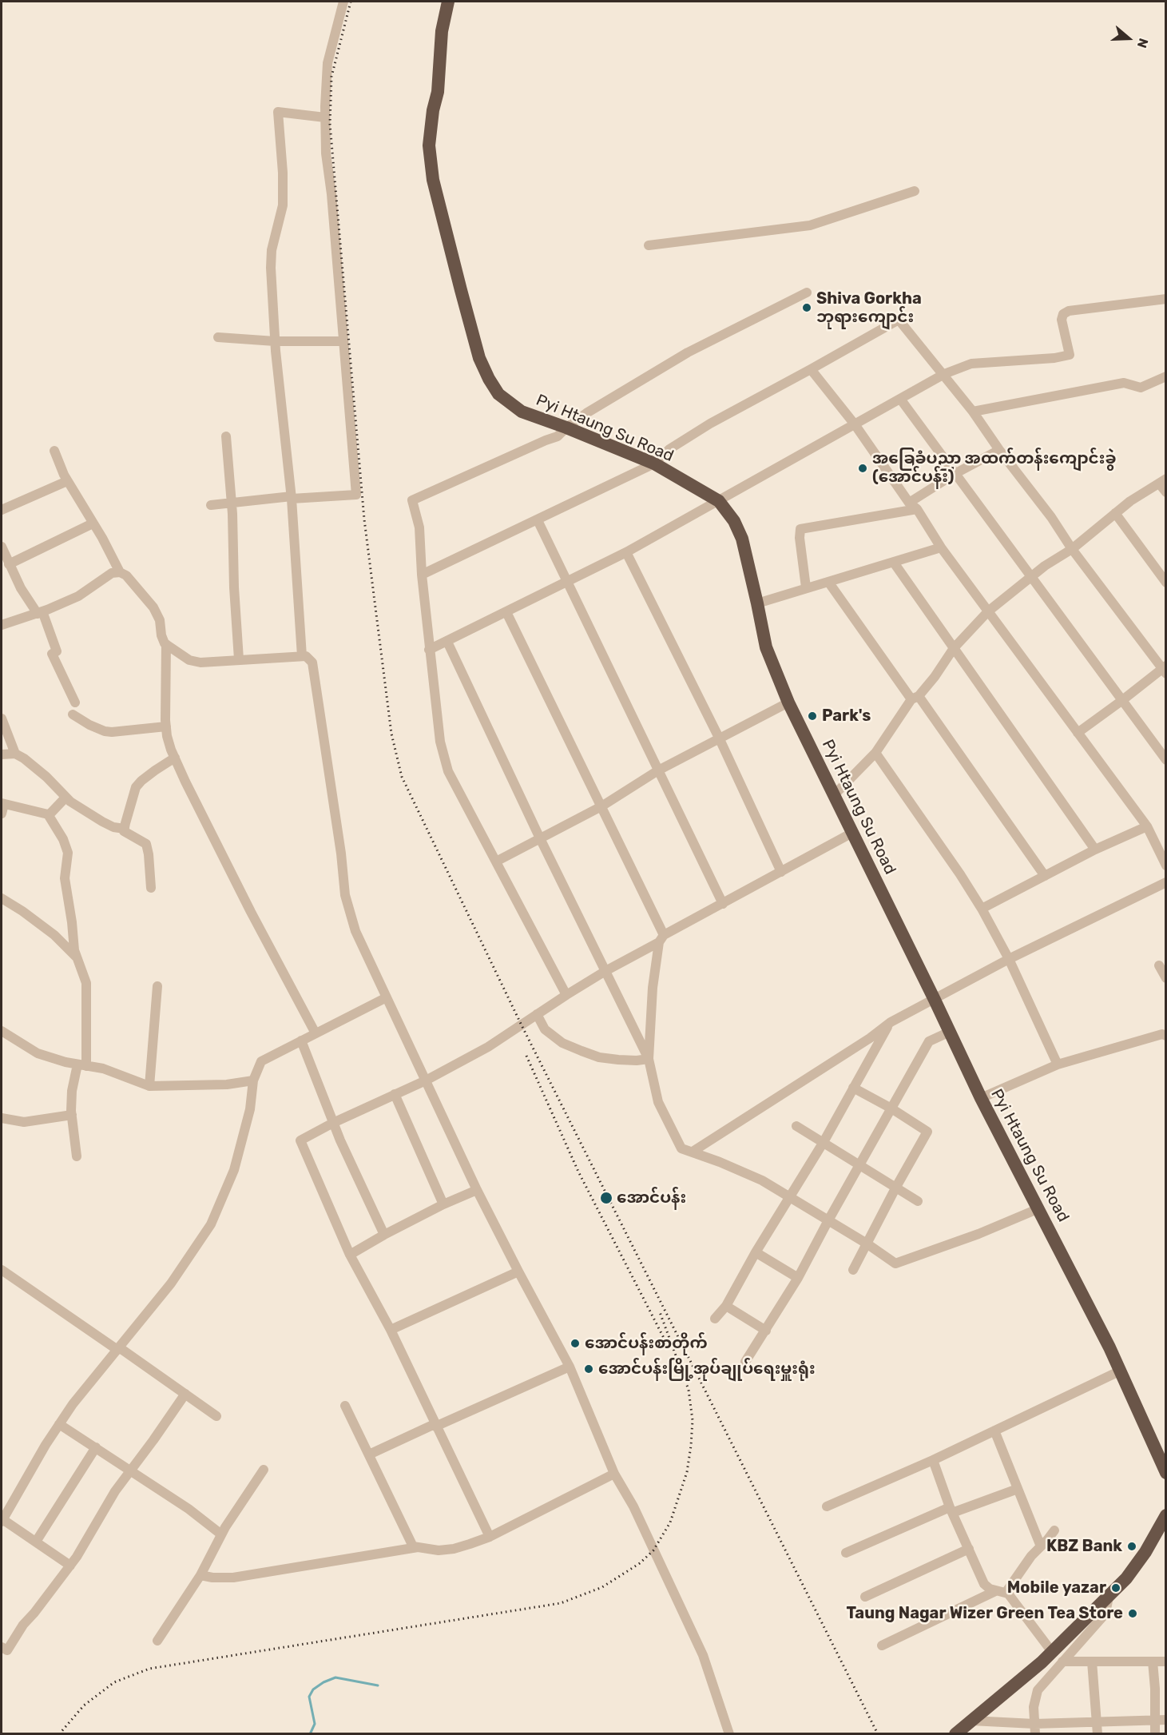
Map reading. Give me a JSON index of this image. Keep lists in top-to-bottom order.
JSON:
{
  "streets": {
    "highway": ["Pyi Htaung Su Road"]
  },
  "places": [
    "Shiva Gorkha ဘုရားကျောင်း",
    "အခြေခံပညာ အထက်တန်းကျောင်းခွဲ (အောင်ပန်း)",
    "Park's",
    "အောင်ပန်း",
    "အောင်ပန်းစာတိုက်",
    "အောင်ပန်းမြို့အုပ်ချုပ်ရေးမှူးရုံး",
    "KBZ Bank",
    "Mobile yazar",
    "Taung Nagar Wizer Green Tea Store"
  ],
  "north": "right"
}
